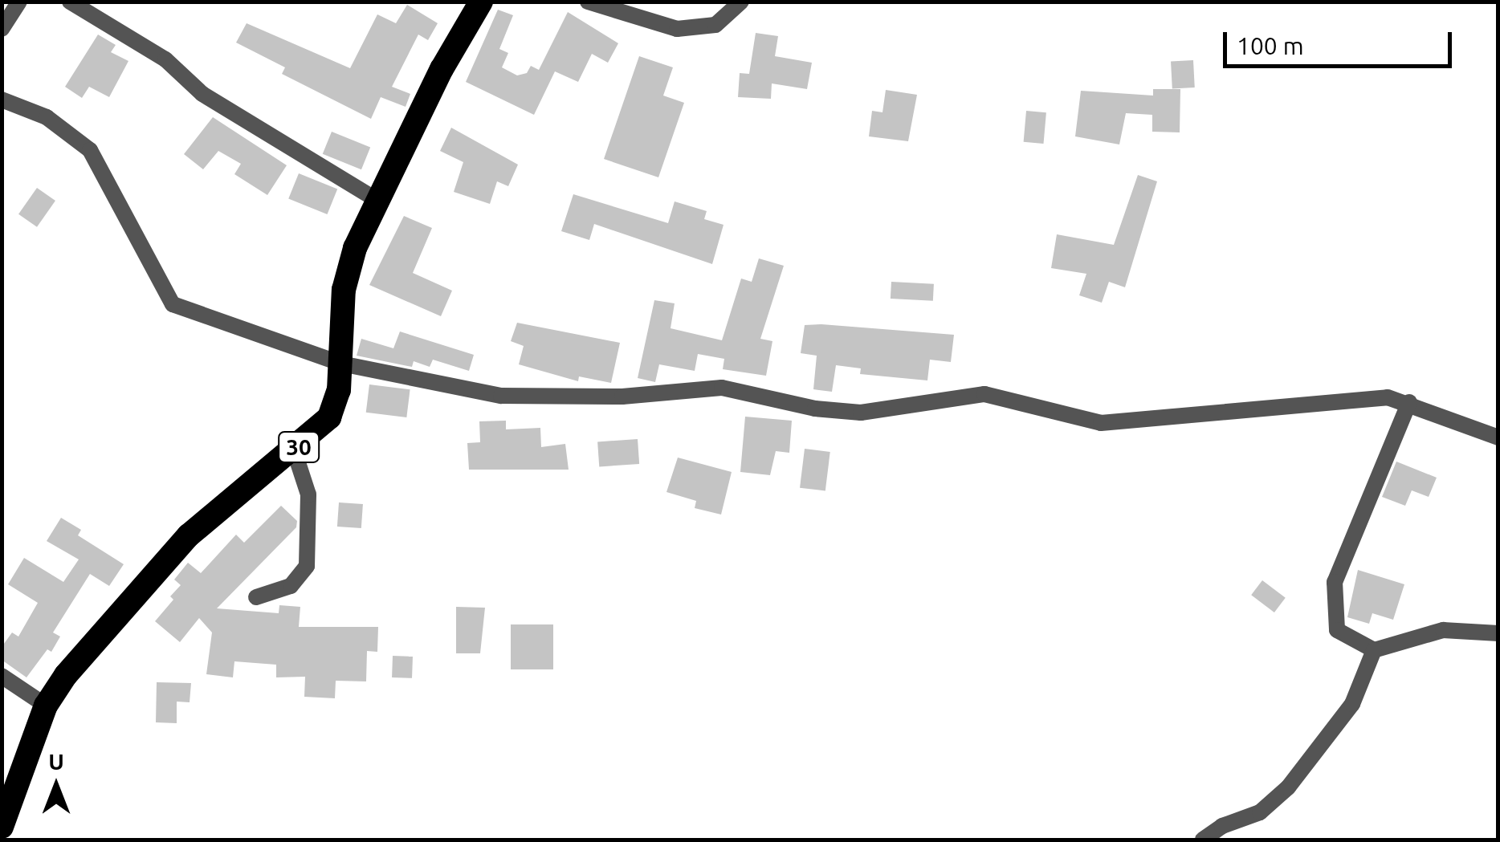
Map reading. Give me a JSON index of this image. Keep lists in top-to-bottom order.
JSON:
{
  "streets": {
    "highway": ["30"]
  },
  "scale_bar": "100 m",
  "north": "top"
}
